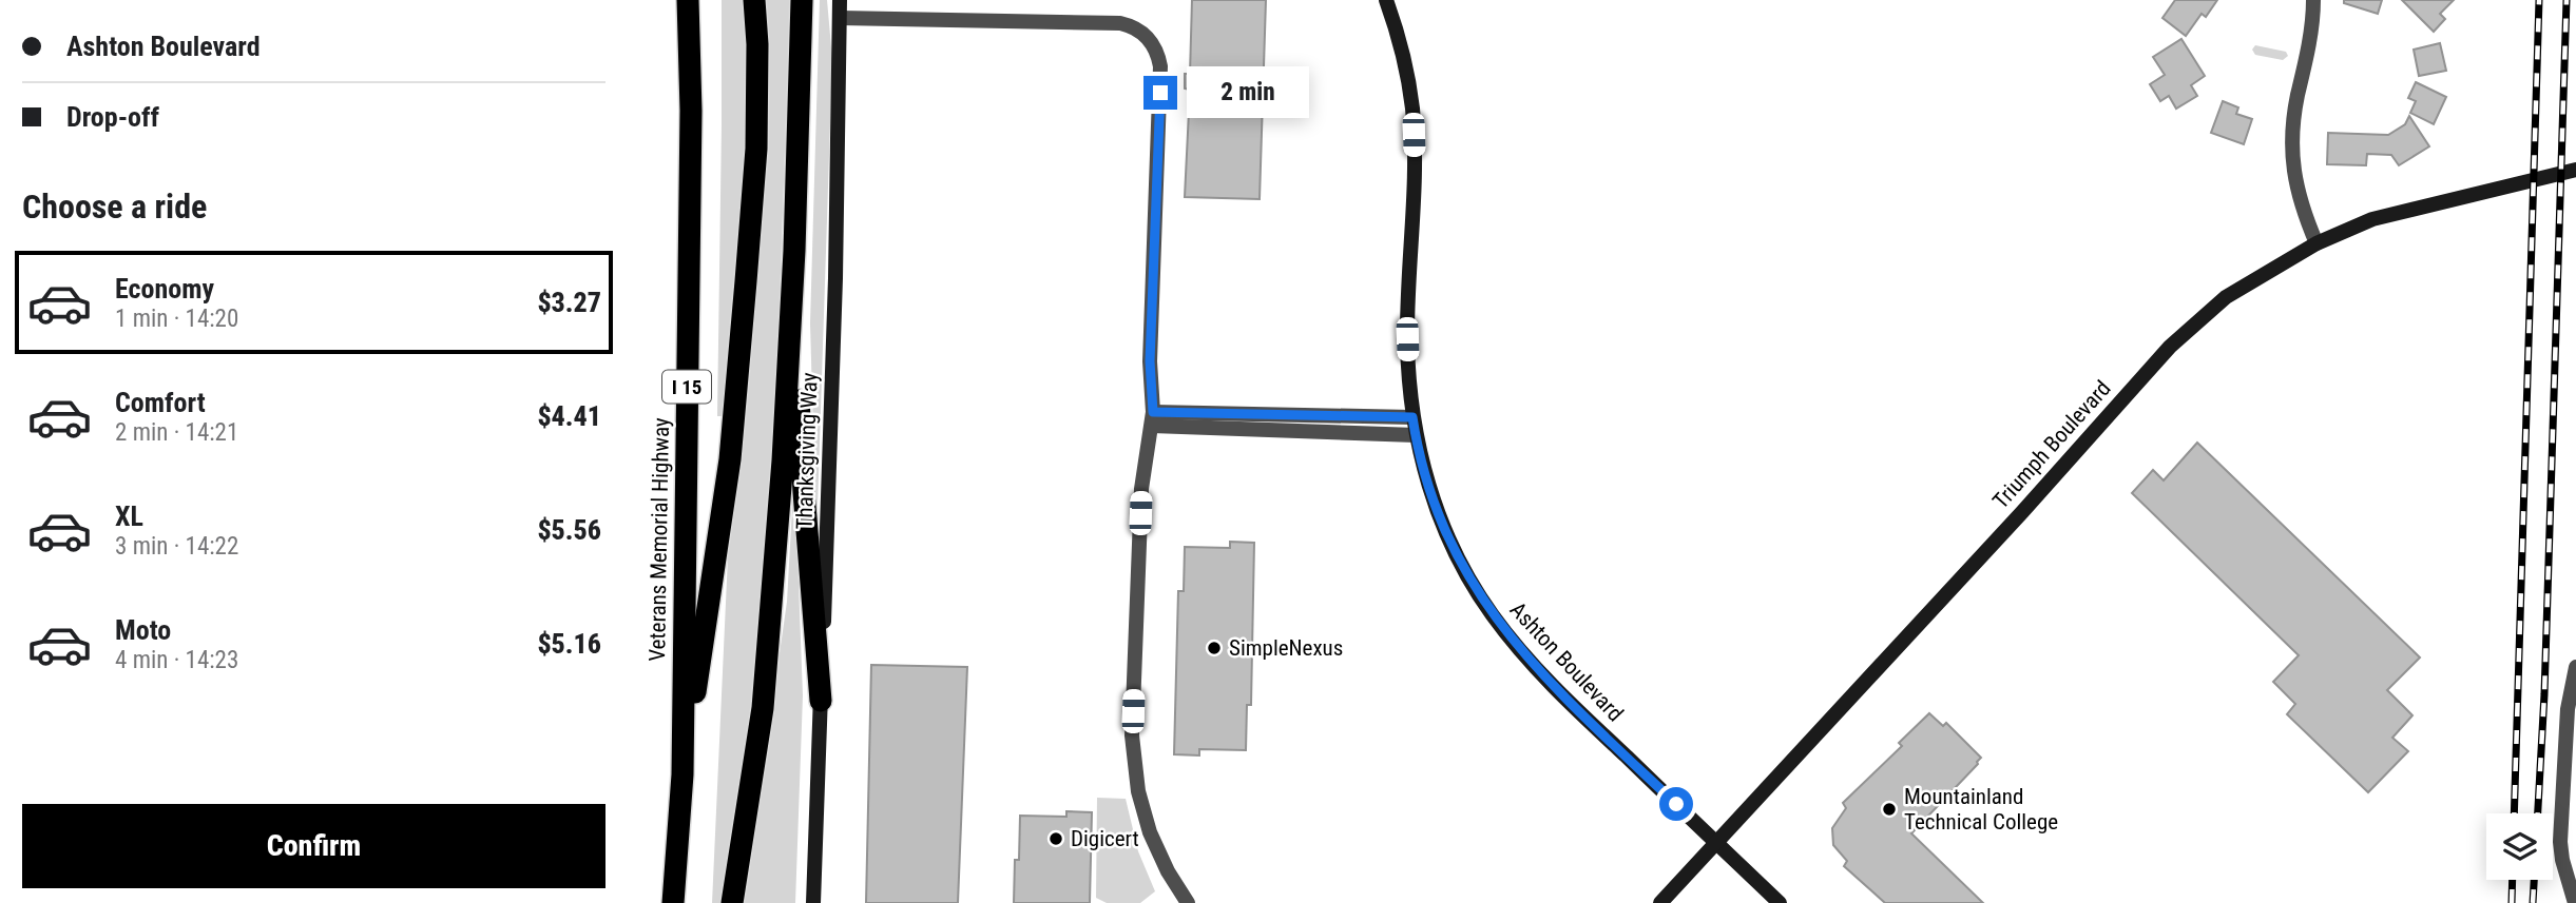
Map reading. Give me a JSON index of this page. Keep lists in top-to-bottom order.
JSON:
{
  "streets": {
    "highway": ["I 15", "Veterans Memorial Highway"],
    "main road": ["Triumph Boulevard", "Thanksgiving Way", "Ashton Boulevard"]
  },
  "crossings": [
    ["Triumph Boulevard", "Ashton Boulevard"]
  ],
  "places": ["SimpleNexus", "Mountainland Technical College", "Digicert"],
  "page": {
    "banner": ["Ashton Boulevard", "Drop-off"],
    "bubble": "2 min",
    "heading": "Choose a ride",
    "list": [
      {
        "name": "Economy",
        "note": "1 min · 14:20",
        "value": "$3.27"
      },
      {
        "name": "Comfort",
        "note": "2 min · 14:21",
        "value": "$4.41"
      },
      {
        "name": "XL",
        "note": "3 min · 14:22",
        "value": "$5.56"
      },
      {
        "name": "Moto",
        "note": "4 min · 14:23",
        "value": "$5.16"
      }
    ],
    "buttons": "Confirm"
  }
}
